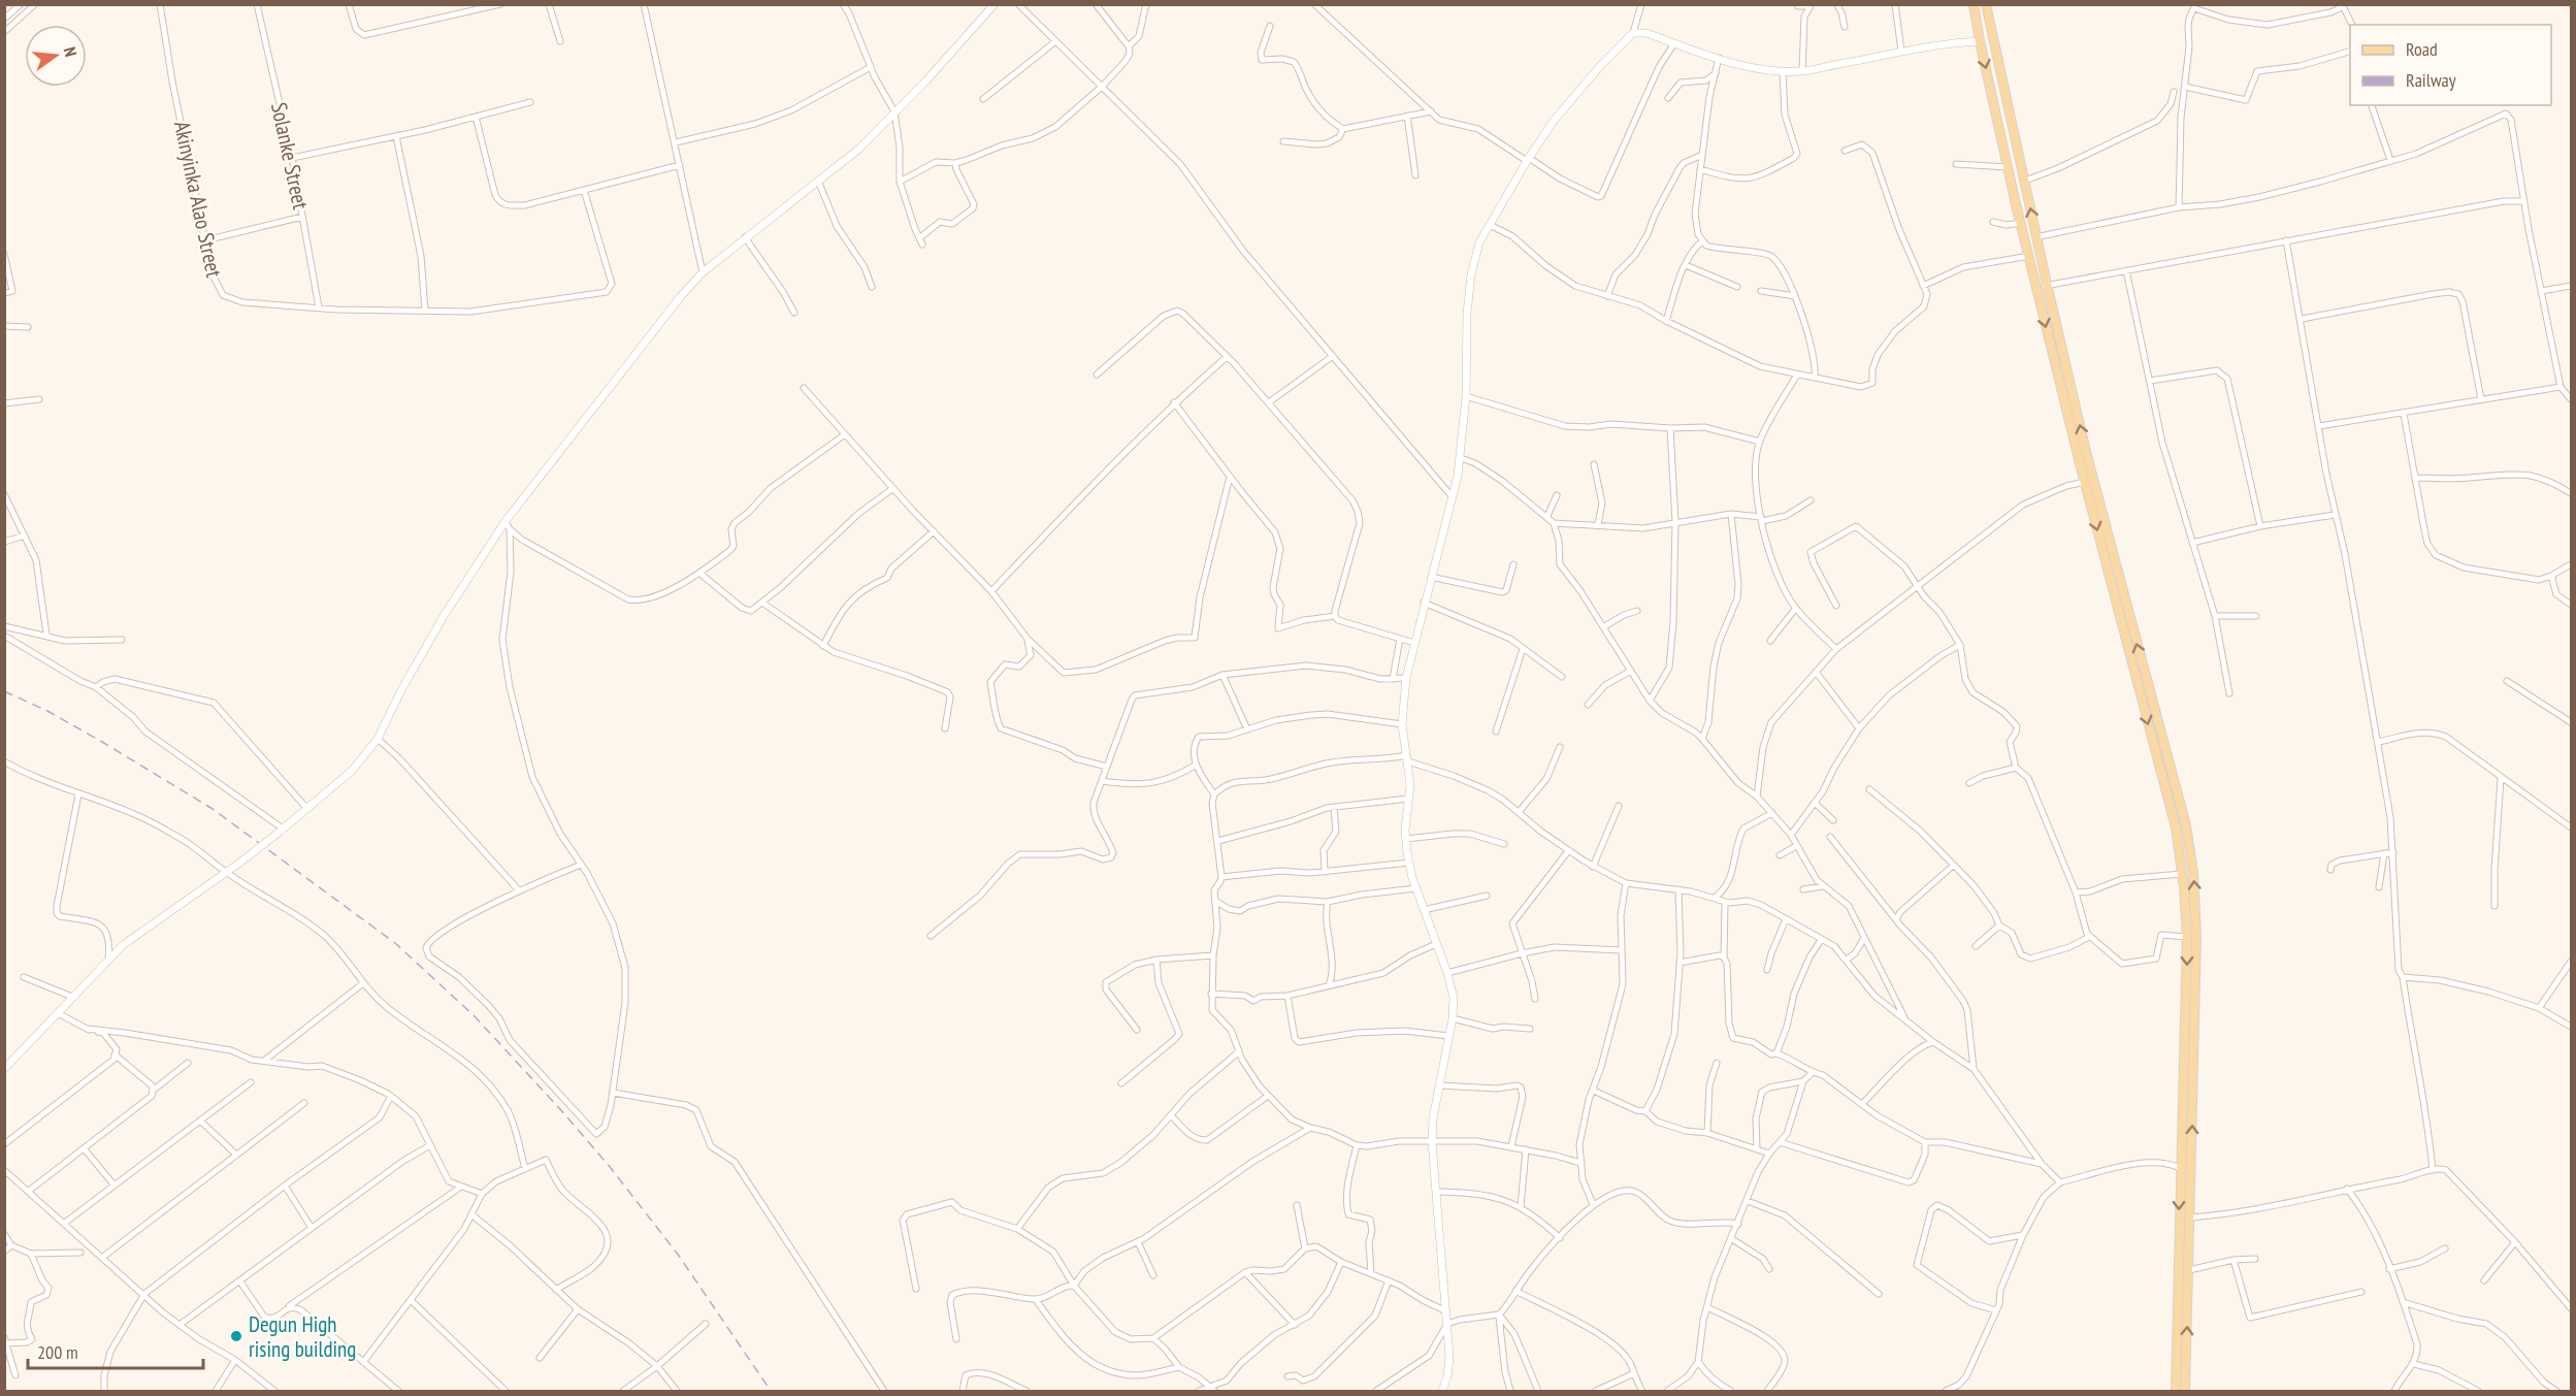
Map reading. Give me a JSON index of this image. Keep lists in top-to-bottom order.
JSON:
{
  "streets": {
    "street": ["Solanke Street", "Akinyinka Alao Street"]
  },
  "crossings": [
    ["Solanke Street", "Akinyinka Alao Street"]
  ],
  "places": ["Degun High rising building"],
  "legend": ["Road", "Railway"],
  "scale_bar": "200 m",
  "north": "right"
}
